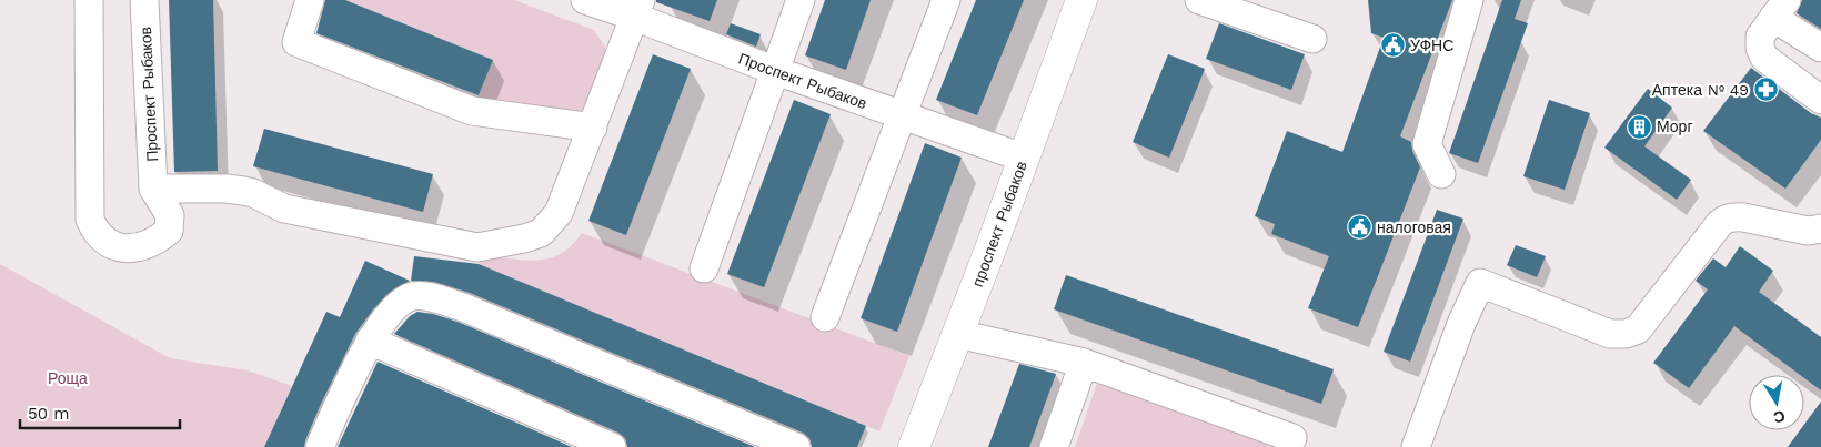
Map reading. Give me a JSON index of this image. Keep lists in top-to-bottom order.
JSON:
{
  "streets": {
    "main road": ["проспект Рыбаков"],
    "street": ["Проспект Рыбаков"]
  },
  "crossings": [
    ["Проспект Рыбаков", "проспект Рыбаков"]
  ],
  "parks": ["Роща"],
  "places": {
    "public building": ["УФНС", "налоговая"],
    "pharmacy": ["Аптека № 49"],
    "building": ["Морг"]
  },
  "scale_bar": "50 m",
  "north": "bottom"
}
